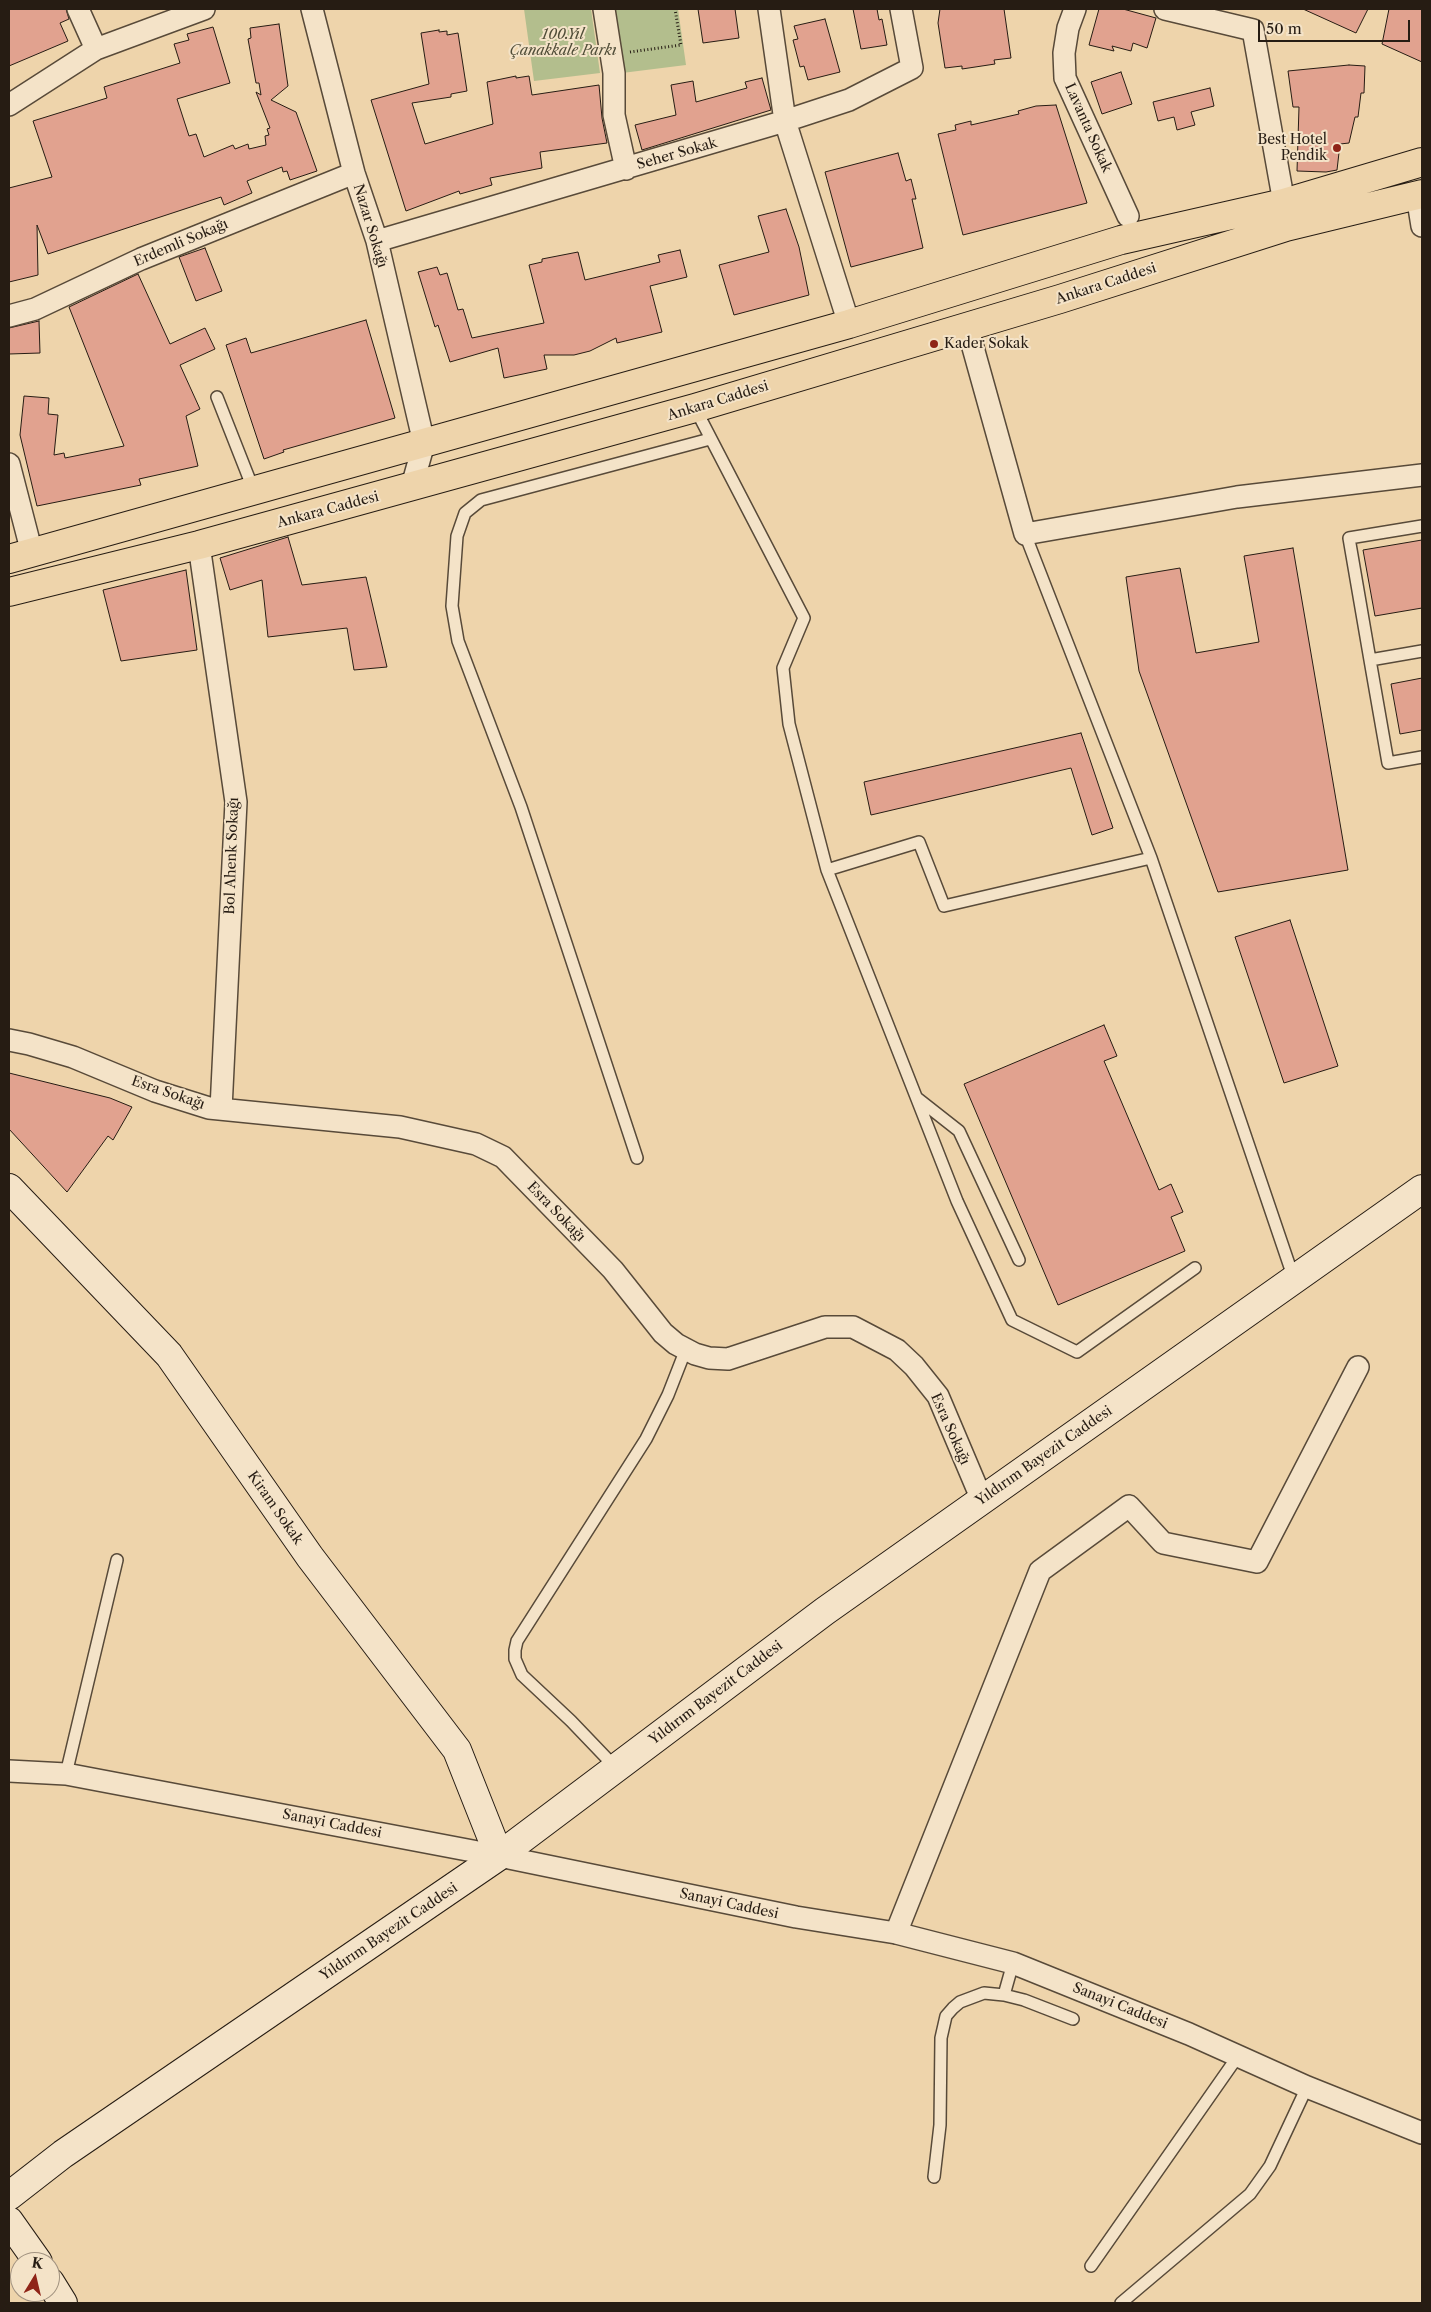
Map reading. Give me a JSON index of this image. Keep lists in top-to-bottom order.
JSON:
{
  "streets": {
    "main road": ["Ankara Caddesi"],
    "street": [
      "Lavanta Sokak",
      "Seher Sokak",
      "Nazar Sokağı",
      "Erdemli Sokağı",
      "Bol Ahenk Sokağı",
      "Esra Sokağı",
      "Yıldırım Bayezit Caddesi",
      "Kiram Sokak",
      "Sanayi Caddesi"
    ]
  },
  "crossings": [
    ["Seher Sokak", "Nazar Sokağı"],
    ["Nazar Sokağı", "Erdemli Sokağı"],
    ["Ankara Caddesi", "Bol Ahenk Sokağı"],
    ["Bol Ahenk Sokağı", "Esra Sokağı"],
    ["Esra Sokağı", "Yıldırım Bayezit Caddesi"],
    ["Yıldırım Bayezit Caddesi", "Kiram Sokak"],
    ["Yıldırım Bayezit Caddesi", "Sanayi Caddesi"],
    ["Kiram Sokak", "Sanayi Caddesi"]
  ],
  "parks": ["100.Yıl Çanakkale Parkı"],
  "places": ["Best Hotel Pendik", "Kader Sokak"],
  "scale_bar": "50 m",
  "north": "top"
}
